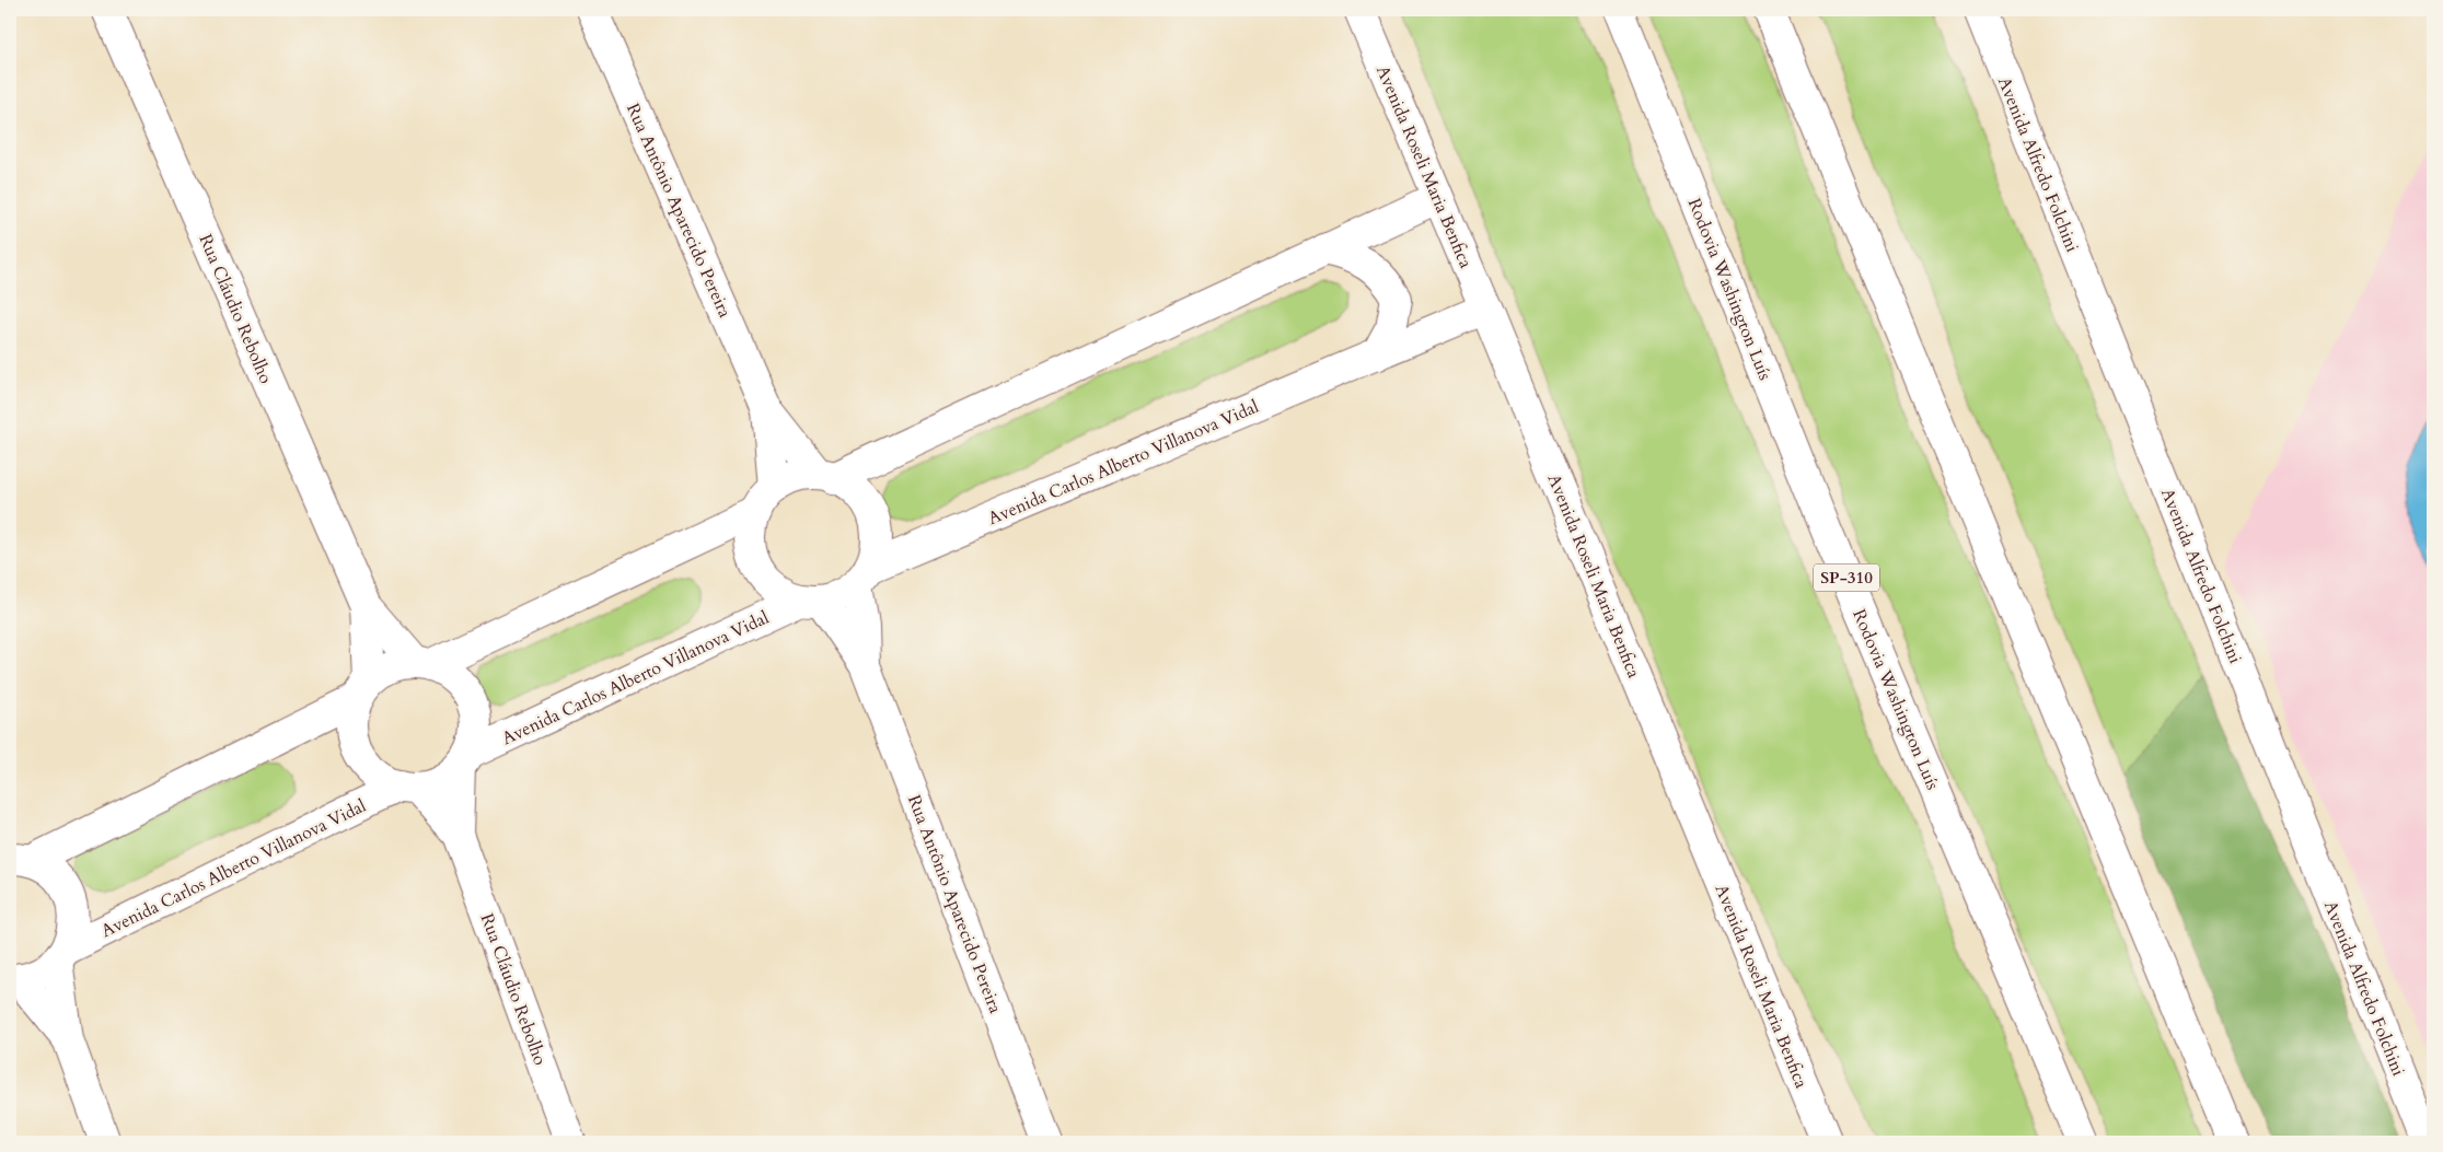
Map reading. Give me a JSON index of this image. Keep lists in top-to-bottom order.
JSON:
{
  "streets": {
    "main road": [
      "Avenida Alfredo Folchini",
      "Avenida Roseli Maria Benfica",
      "Rua Antônio Aparecido Pereira",
      "Rodovia Washington Luís",
      "Rua Cláudio Rebolho",
      "Avenida Carlos Alberto Villanova Vidal",
      "SP-310"
    ]
  },
  "crossings": [
    ["Avenida Roseli Maria Benfica", "Avenida Carlos Alberto Villanova Vidal"],
    ["Rua Antônio Aparecido Pereira", "Avenida Carlos Alberto Villanova Vidal"],
    ["Rua Cláudio Rebolho", "Avenida Carlos Alberto Villanova Vidal"]
  ]
}
